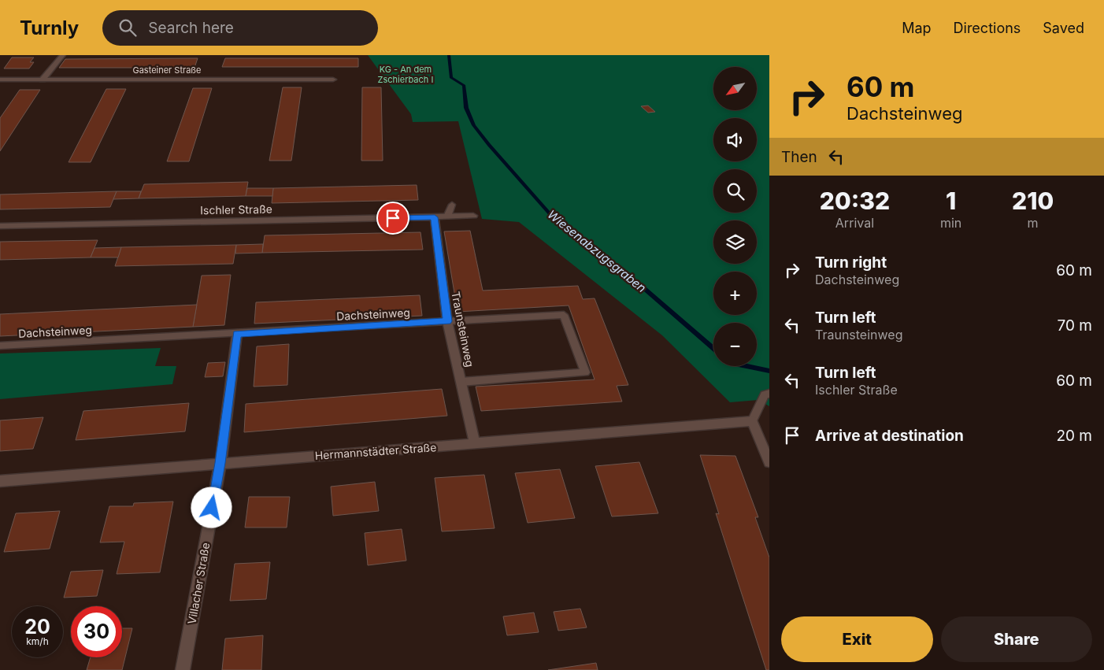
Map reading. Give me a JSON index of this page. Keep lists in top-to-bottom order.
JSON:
{
  "streets": {
    "street": [
      "Gasteiner Straße",
      "Ischler Straße",
      "Traunsteinweg",
      "Hermannstädter Straße",
      "Villacher Straße"
    ],
    "lane": ["Dachsteinweg"]
  },
  "crossings": [
    ["Ischler Straße", "Traunsteinweg"],
    ["Dachsteinweg", "Traunsteinweg"],
    ["Dachsteinweg", "Villacher Straße"],
    ["Traunsteinweg", "Hermannstädter Straße"],
    ["Hermannstädter Straße", "Villacher Straße"]
  ],
  "water": ["Wiesenabzugsgraben"],
  "parks": ["KG - An dem Zschierbach I"],
  "north": "bottom left",
  "page": {
    "header": "Turnly",
    "search": "Search here",
    "nav": ["Map", "Directions", "Saved"],
    "turn": ["60 m", "Dachsteinweg"],
    "map_buttons": ["+", "−"],
    "then": "Then",
    "eta": [
      "20:32",
      "Arrival",
      "1",
      "min",
      "210",
      "m"
    ],
    "list": [
      {
        "name": "Turn right",
        "note": "Dachsteinweg",
        "value": "60 m"
      },
      {
        "name": "Turn left",
        "note": "Traunsteinweg",
        "value": "70 m"
      },
      {
        "name": "Turn left",
        "note": "Ischler Straße",
        "value": "60 m"
      },
      {
        "name": "Arrive at destination",
        "value": "20 m"
      }
    ],
    "speed": "20 km/h",
    "limit": "30",
    "buttons": ["Exit", "Share"]
  }
}
